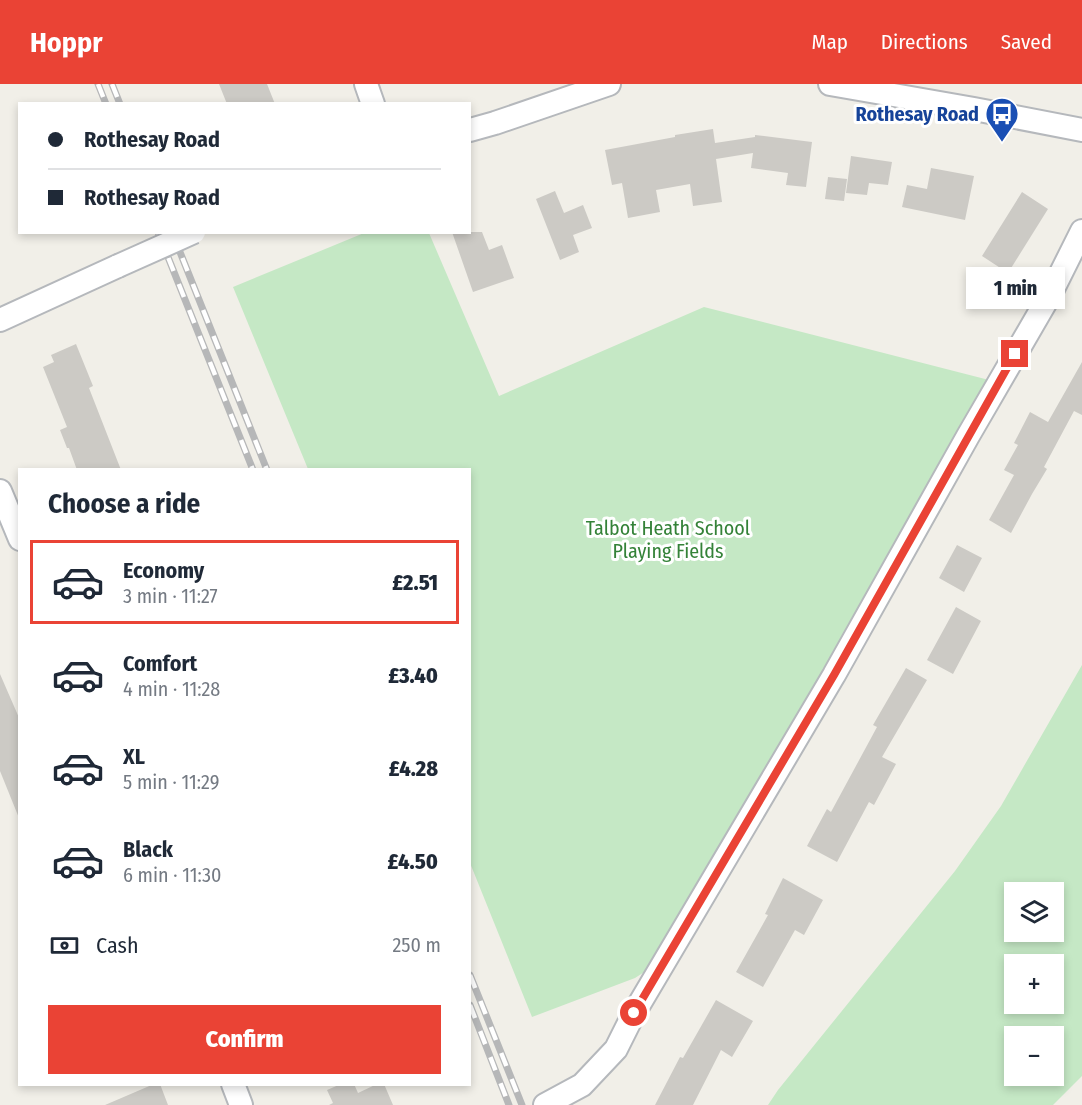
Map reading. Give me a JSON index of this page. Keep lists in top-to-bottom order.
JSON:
{
  "parks": ["Talbot Heath School Playing Fields"],
  "places": {
    "bus stop": ["Rothesay Road"]
  },
  "page": {
    "header": "Hoppr",
    "nav": ["Map", "Directions", "Saved"],
    "banner": ["Rothesay Road", "Rothesay Road"],
    "bubble": "1 min",
    "heading": "Choose a ride",
    "list": [
      {
        "name": "Economy",
        "note": "3 min · 11:27",
        "value": "£2.51"
      },
      {
        "name": "Comfort",
        "note": "4 min · 11:28",
        "value": "£3.40"
      },
      {
        "name": "XL",
        "note": "5 min · 11:29",
        "value": "£4.28"
      },
      {
        "name": "Black",
        "note": "6 min · 11:30",
        "value": "£4.50"
      }
    ],
    "map_buttons": ["+", "−"],
    "pay": ["Cash", "250 m"],
    "buttons": "Confirm"
  }
}
